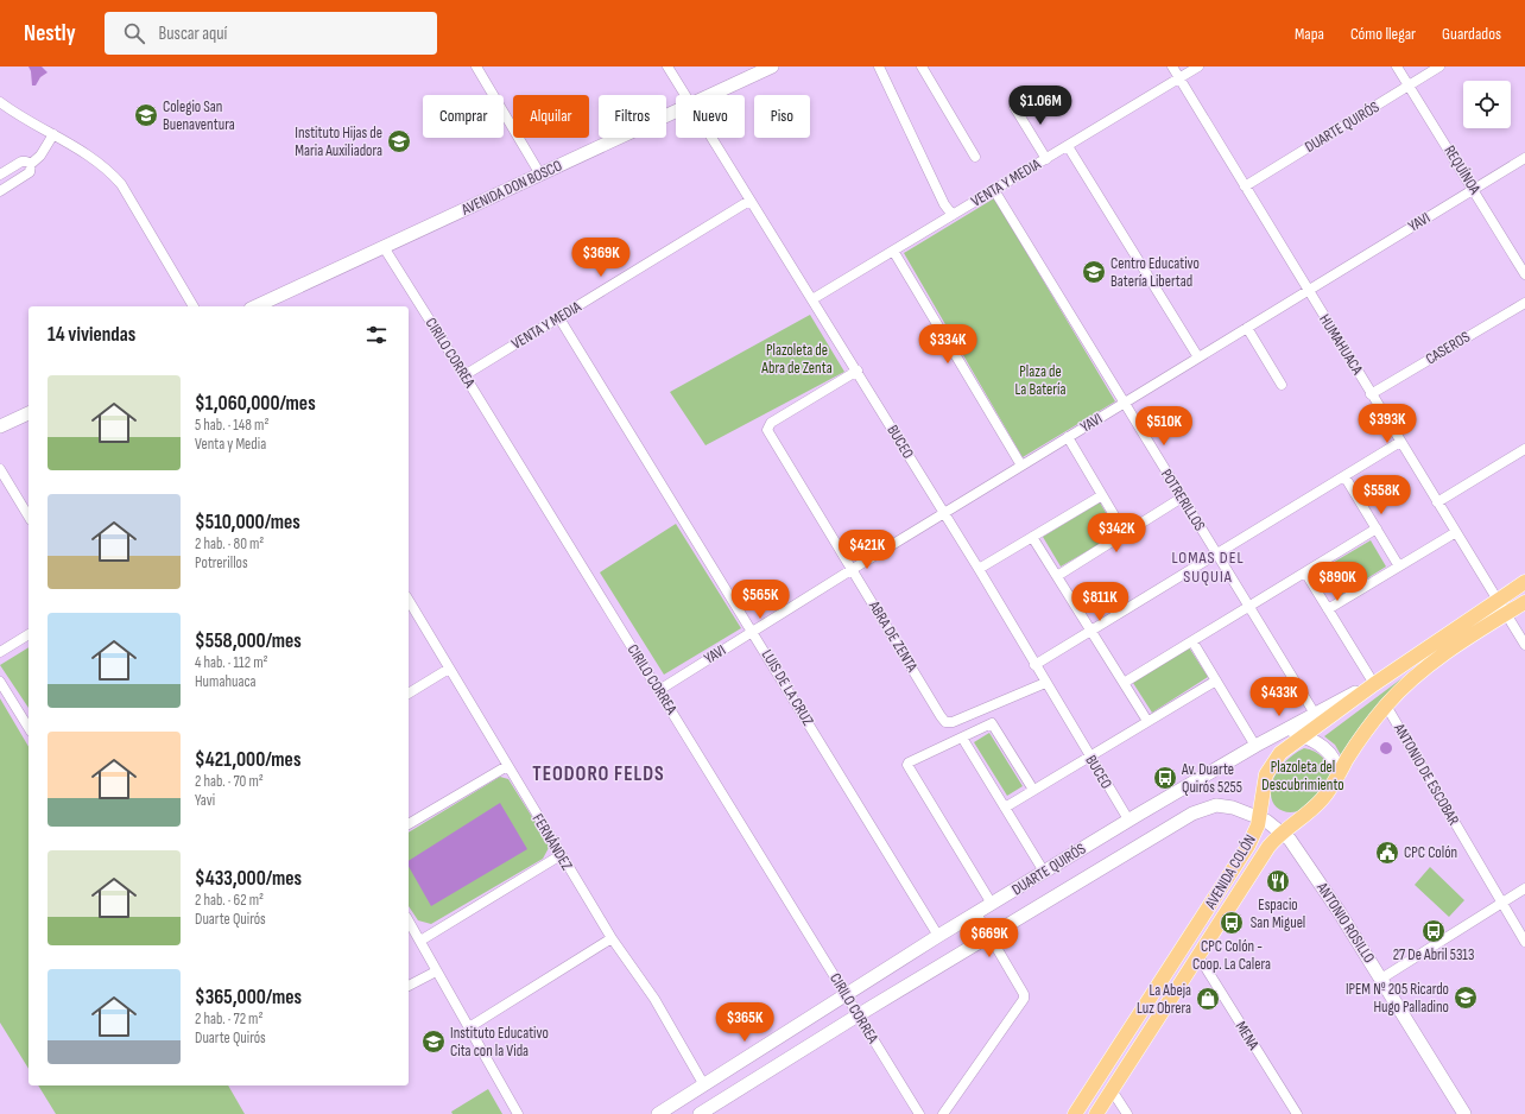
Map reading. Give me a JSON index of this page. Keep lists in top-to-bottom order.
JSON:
{
  "streets": {
    "main road": [
      "DUARTE QUIRÓS",
      "AVENIDA DON BOSCO",
      "AVENIDA COLÓN",
      "ANTONIO ROSILLO"
    ],
    "street": [
      "REQUÍNOA",
      "VENTA Y MEDIA",
      "YAVI",
      "HUMAHUACA",
      "CASEROS",
      "CIRILO CORREA",
      "BUCEO",
      "POTRERILLOS",
      "ABRA DE ZENTA",
      "LUIS DE LA CRUZ",
      "ANTONIO DE ESCOBAR",
      "FERNÁNDEZ",
      "MENA"
    ]
  },
  "crossings": [
    ["DUARTE QUIRÓS", "REQUÍNOA"],
    ["DUARTE QUIRÓS", "HUMAHUACA"],
    ["DUARTE QUIRÓS", "CIRILO CORREA"],
    ["DUARTE QUIRÓS", "BUCEO"],
    ["DUARTE QUIRÓS", "POTRERILLOS"],
    ["DUARTE QUIRÓS", "LUIS DE LA CRUZ"],
    ["DUARTE QUIRÓS", "FERNÁNDEZ"],
    ["DUARTE QUIRÓS", "AVENIDA COLÓN"],
    ["DUARTE QUIRÓS", "ANTONIO ROSILLO"],
    ["REQUÍNOA", "YAVI"],
    ["VENTA Y MEDIA", "HUMAHUACA"],
    ["VENTA Y MEDIA", "CIRILO CORREA"],
    ["VENTA Y MEDIA", "BUCEO"],
    ["VENTA Y MEDIA", "POTRERILLOS"],
    ["VENTA Y MEDIA", "LUIS DE LA CRUZ"],
    ["AVENIDA DON BOSCO", "CIRILO CORREA"],
    ["YAVI", "HUMAHUACA"],
    ["YAVI", "CIRILO CORREA"],
    ["YAVI", "BUCEO"],
    ["YAVI", "POTRERILLOS"],
    ["YAVI", "ABRA DE ZENTA"],
    ["YAVI", "LUIS DE LA CRUZ"],
    ["HUMAHUACA", "CASEROS"],
    ["HUMAHUACA", "AVENIDA COLÓN"],
    ["BUCEO", "ABRA DE ZENTA"],
    ["ANTONIO DE ESCOBAR", "AVENIDA COLÓN"],
    ["AVENIDA COLÓN", "ANTONIO ROSILLO"],
    ["AVENIDA COLÓN", "MENA"]
  ],
  "districts": ["LOMAS DEL SUQUIA", "TEODORO FELDS"],
  "parks": ["Plazoleta de Abra de Zenta", "Plaza de La Batería", "Plazoleta del Descubrimiento"],
  "places": {
    "school or university": [
      "Colegio San Buenaventura",
      "Instituto Hijas de Maria Auxiliadora",
      "Centro Educativo Batería Libertad",
      "IPEM Nº 205 Ricardo Hugo Palladino",
      "Instituto Educativo Cita con la Vida"
    ],
    "bus stop": ["Av. Duarte Quirós 5255", "CPC Colón - Coop. La Calera", "27 De Abril 5313"],
    "public building": ["CPC Colón"],
    "restaurant": ["Espacio San Miguel"],
    "shop": ["La Abeja Luz Obrera"]
  },
  "page": {
    "header": "Nestly",
    "search": "Buscar aquí",
    "nav": ["Mapa", "Cómo llegar", "Guardados"],
    "price": [
      "$1.06M",
      "$369K",
      "$334K",
      "$393K",
      "$510K",
      "$558K",
      "$342K",
      "$421K",
      "$890K",
      "$565K",
      "$811K",
      "$433K",
      "$669K",
      "$365K"
    ],
    "chip": [
      "Comprar",
      "Alquilar",
      "Filtros",
      "Nuevo",
      "Piso"
    ],
    "heading": "14 viviendas",
    "list": [
      {
        "name": "$1,060,000/mes",
        "note": "5 hab. · 148 m² · Venta y Media"
      },
      {
        "name": "$510,000/mes",
        "note": "2 hab. · 80 m² · Potrerillos"
      },
      {
        "name": "$558,000/mes",
        "note": "4 hab. · 112 m² · Humahuaca"
      },
      {
        "name": "$421,000/mes",
        "note": "2 hab. · 70 m² · Yavi"
      },
      {
        "name": "$433,000/mes",
        "note": "2 hab. · 62 m² · Duarte Quirós"
      },
      {
        "name": "$365,000/mes",
        "note": "2 hab. · 72 m² · Duarte Quirós"
      }
    ]
  }
}
